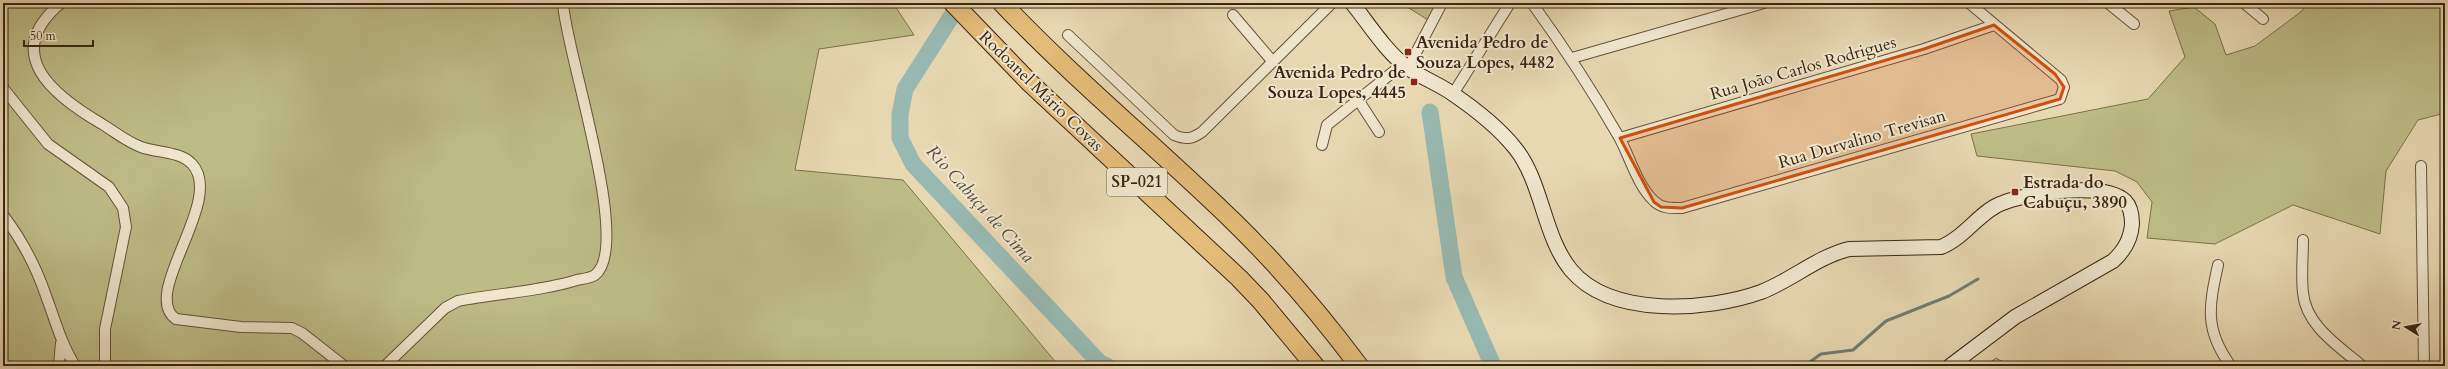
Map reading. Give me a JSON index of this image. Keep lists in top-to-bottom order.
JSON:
{
  "streets": {
    "highway": ["Rodoanel Mário Covas", "SP-021"],
    "street": ["Rua João Carlos Rodrigues", "Rua Durvalino Trevisan"]
  },
  "crossings": [
    ["Rua João Carlos Rodrigues", "Rua Durvalino Trevisan"]
  ],
  "water": ["Rio Cabuçu de Cima"],
  "places": {
    "transit": ["Avenida Pedro de Souza Lopes, 4482", "Avenida Pedro de Souza Lopes, 4445", "Estrada do Cabuçu, 3890"]
  },
  "scale_bar": "50 m",
  "north": "left"
}
